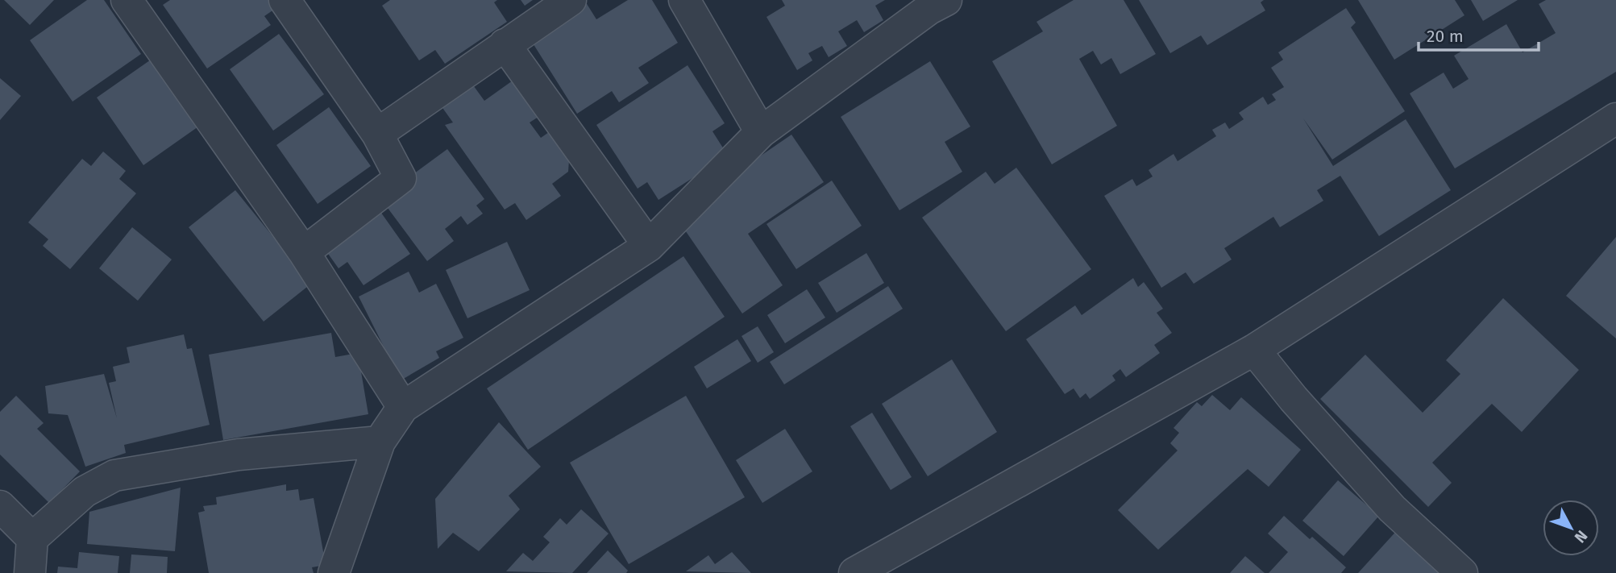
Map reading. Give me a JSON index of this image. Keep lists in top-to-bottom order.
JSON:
{
  "scale_bar": "20 m",
  "north": "bottom right"
}
